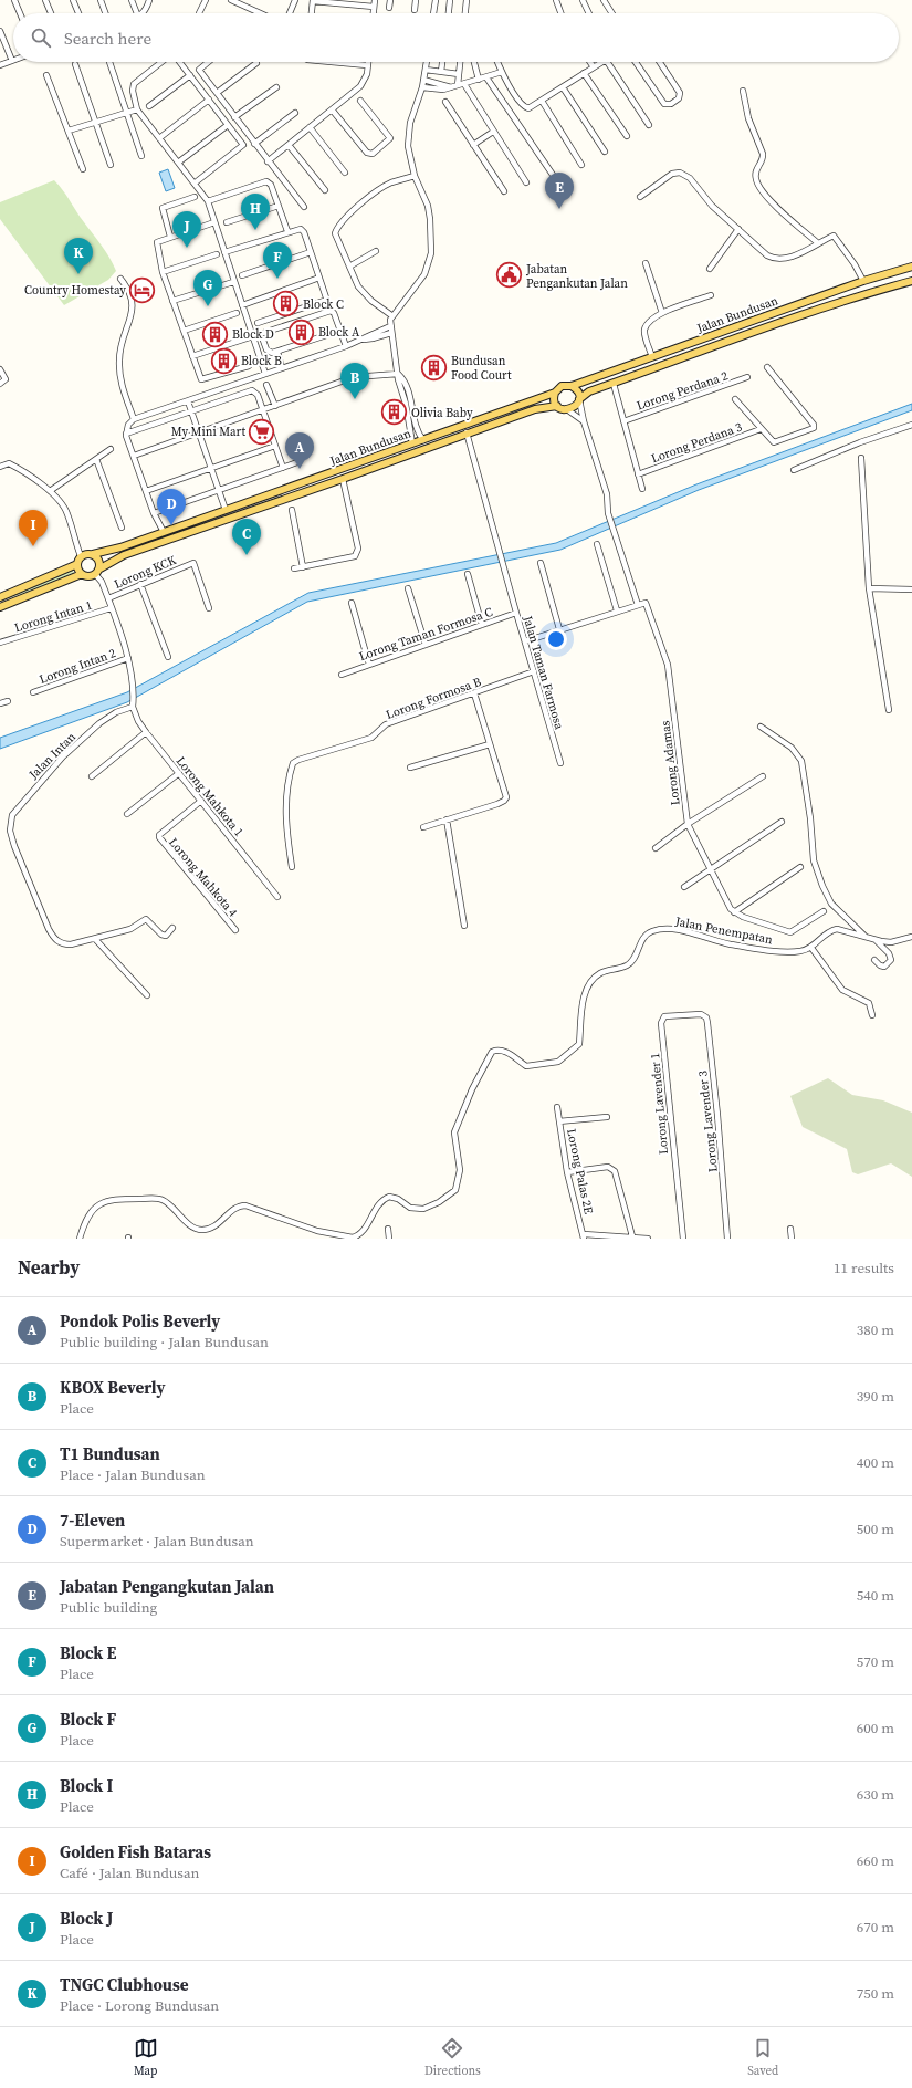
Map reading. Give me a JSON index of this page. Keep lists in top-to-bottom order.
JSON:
{
  "streets": {
    "main road": ["Jalan Bundusan"],
    "street": [
      "Lorong Perdana 2",
      "Lorong Perdana 3",
      "Lorong KCK",
      "Lorong Intan 1",
      "Lorong Taman Formosa C",
      "Lorong Intan 2",
      "Jalan Taman Farmosa",
      "Lorong Formosa B",
      "Jalan Intan",
      "Lorong Adamas",
      "Lorong Mahkota 1",
      "Lorong Mahkota 4",
      "Jalan Penempatan",
      "Lorong Lavender 1",
      "Lorong Lavender 3",
      "Lorong Palas 2E"
    ]
  },
  "crossings": [
    ["Jalan Bundusan", "Jalan Taman Farmosa"],
    ["Lorong Taman Formosa C", "Jalan Taman Farmosa"],
    ["Jalan Taman Farmosa", "Lorong Formosa B"],
    ["Jalan Intan", "Lorong Mahkota 1"],
    ["Lorong Mahkota 1", "Lorong Mahkota 4"],
    ["Lorong Lavender 1", "Lorong Lavender 3"]
  ],
  "places": {
    "public building": ["Jabatan Pengankutan Jalan"],
    "hotel": ["Country Homestay"],
    "building": [
      "Block C",
      "Block A",
      "Block D",
      "Block B",
      "Bundusan Food Court",
      "Olivia Baby"
    ],
    "supermarket": ["My Mini Mart"]
  },
  "page": {
    "search": "Search here",
    "pins": [
      "E",
      "H",
      "J",
      "K",
      "F",
      "G",
      "B",
      "A",
      "D",
      "I",
      "C"
    ],
    "heading": ["Nearby", "11 results"],
    "list": [
      {
        "mark": "A",
        "name": "Pondok Polis Beverly",
        "note": "Public building · Jalan Bundusan",
        "value": "380 m"
      },
      {
        "mark": "B",
        "name": "KBOX Beverly",
        "note": "Place",
        "value": "390 m"
      },
      {
        "mark": "C",
        "name": "T1 Bundusan",
        "note": "Place · Jalan Bundusan",
        "value": "400 m"
      },
      {
        "mark": "D",
        "name": "7-Eleven",
        "note": "Supermarket · Jalan Bundusan",
        "value": "500 m"
      },
      {
        "mark": "E",
        "name": "Jabatan Pengangkutan Jalan",
        "note": "Public building",
        "value": "540 m"
      },
      {
        "mark": "F",
        "name": "Block E",
        "note": "Place",
        "value": "570 m"
      },
      {
        "mark": "G",
        "name": "Block F",
        "note": "Place",
        "value": "600 m"
      },
      {
        "mark": "H",
        "name": "Block I",
        "note": "Place",
        "value": "630 m"
      },
      {
        "mark": "I",
        "name": "Golden Fish Bataras",
        "note": "Café · Jalan Bundusan",
        "value": "660 m"
      },
      {
        "mark": "J",
        "name": "Block J",
        "note": "Place",
        "value": "670 m"
      },
      {
        "mark": "K",
        "name": "TNGC Clubhouse",
        "note": "Place · Lorong Bundusan",
        "value": "750 m"
      }
    ],
    "nav": ["Map", "Directions", "Saved"]
  }
}
